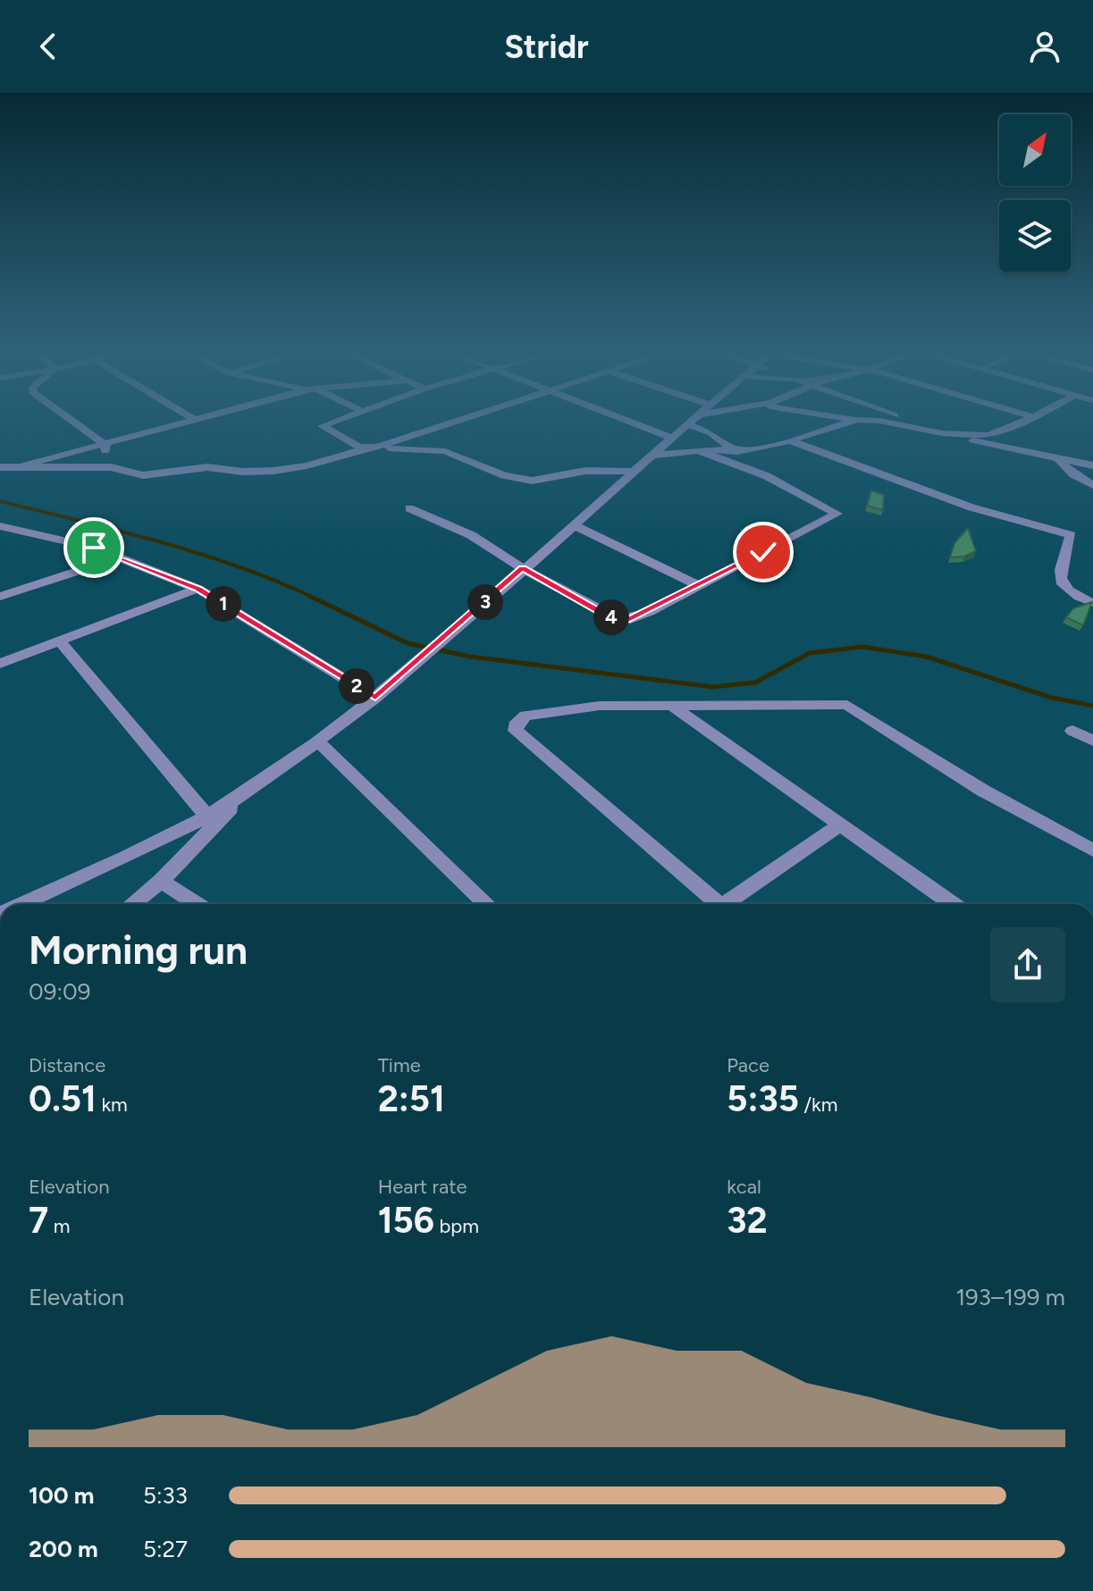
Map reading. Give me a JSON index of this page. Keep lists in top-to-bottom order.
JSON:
{
  "north": "top right",
  "page": {
    "header": "Stridr",
    "pins": [
      "3",
      "1",
      "4",
      "2"
    ],
    "heading": ["Morning run", "09:09"],
    "stats": [
      ["Distance", "0.51 km"],
      ["Time", "2:51"],
      ["Pace", "5:35 /km"],
      ["Elevation", "7 m"],
      ["Heart rate", "156 bpm"],
      ["kcal", "32"]
    ],
    "chart": ["Elevation", "193–199 m"],
    "list": [
      {
        "name": "100 m",
        "note": "5:33"
      },
      {
        "name": "200 m",
        "note": "5:27"
      }
    ]
  }
}
